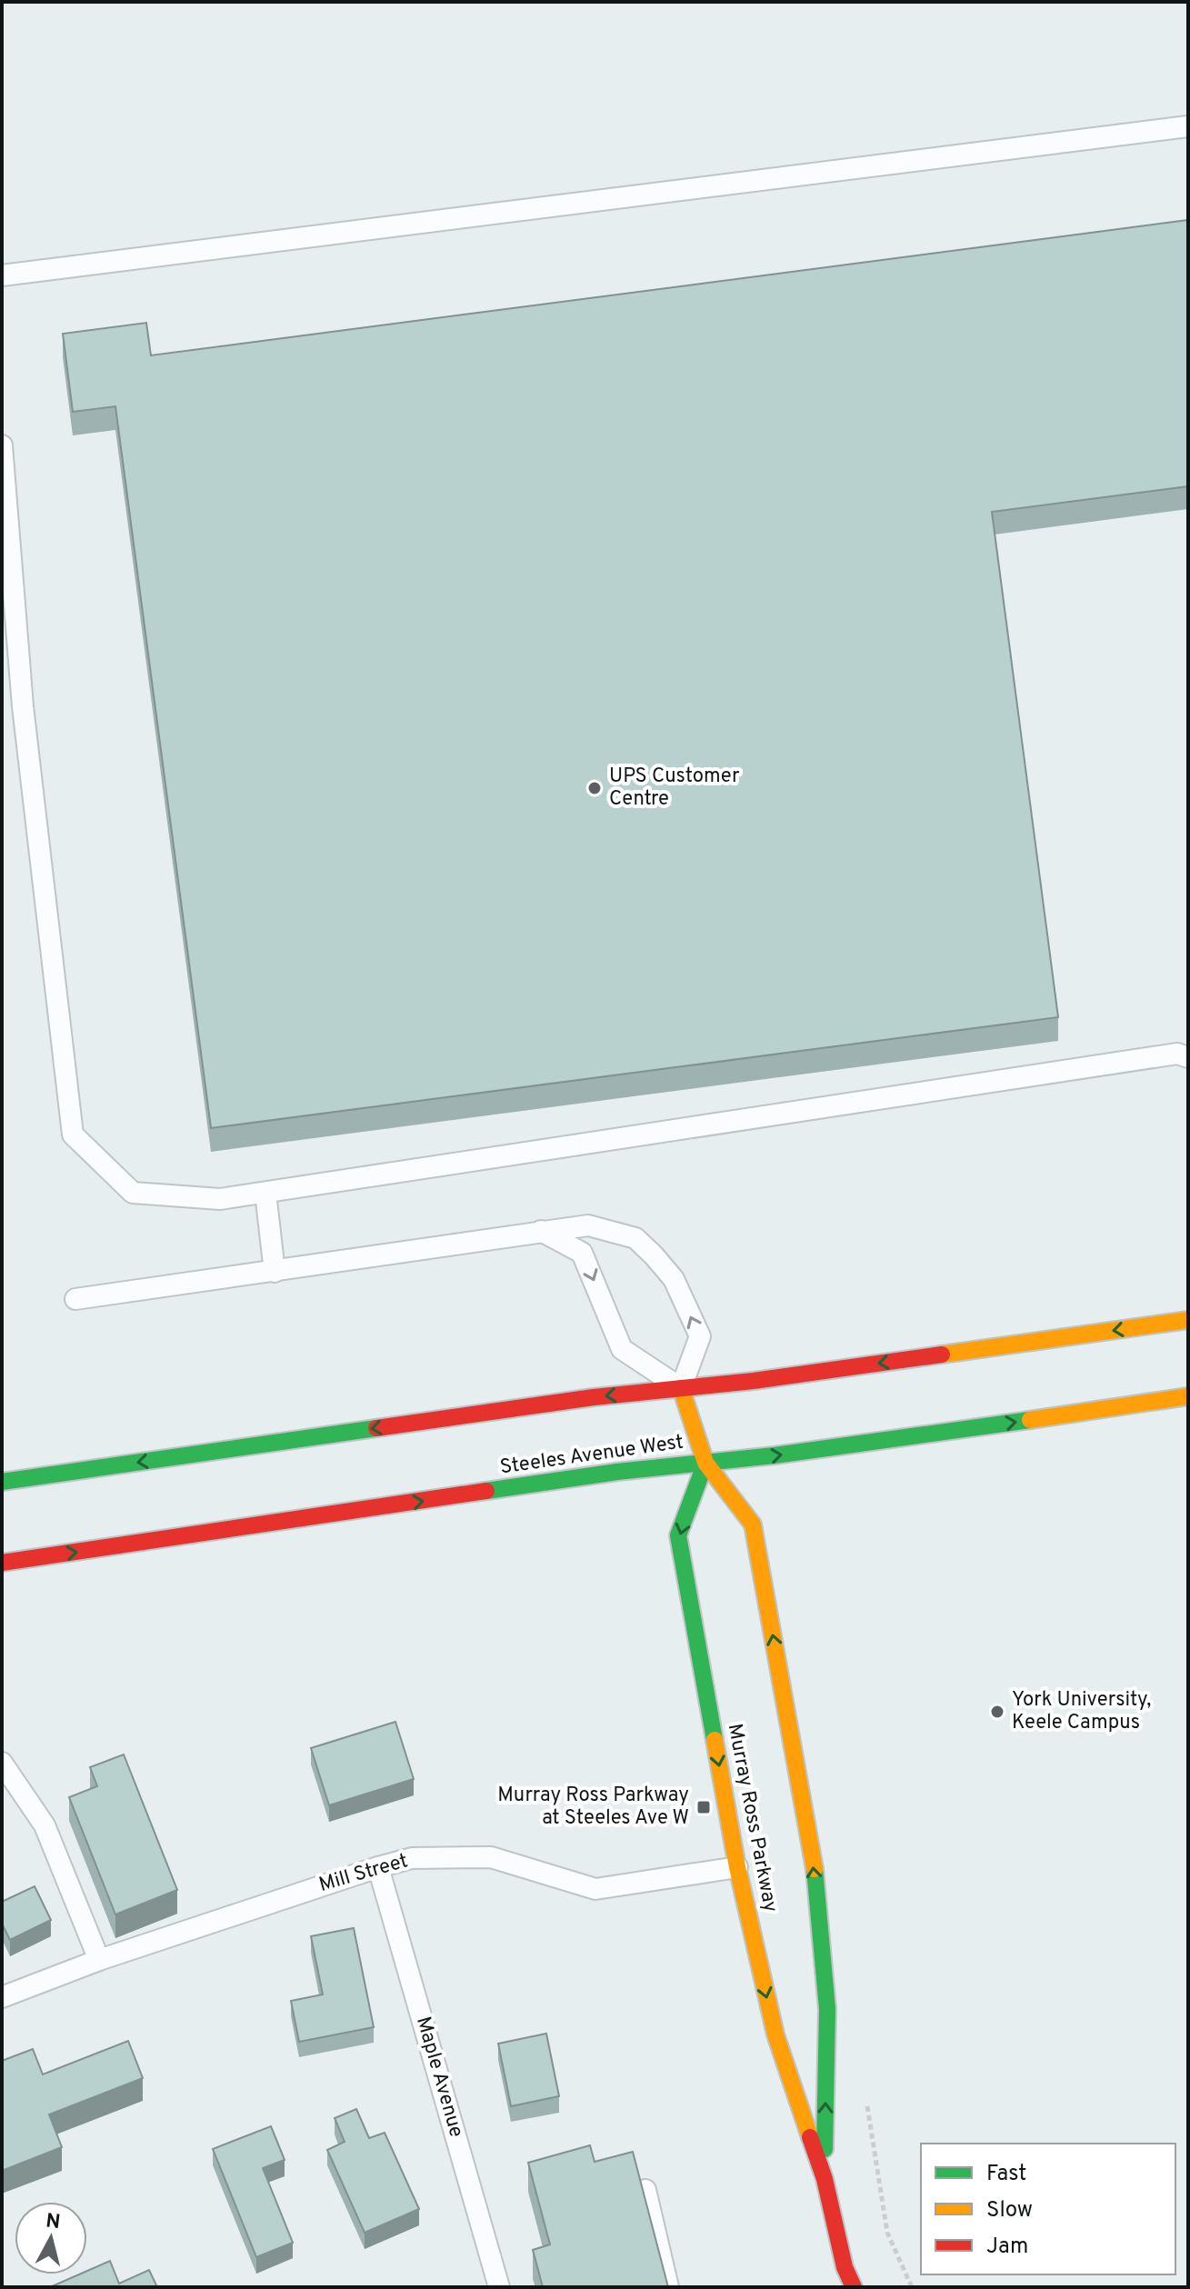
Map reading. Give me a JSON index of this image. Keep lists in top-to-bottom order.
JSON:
{
  "streets": {
    "main road": ["Steeles Avenue West", "Murray Ross Parkway"],
    "lane": ["Mill Street", "Maple Avenue"]
  },
  "crossings": [
    ["Steeles Avenue West", "Murray Ross Parkway"],
    ["Murray Ross Parkway", "Mill Street"],
    ["Mill Street", "Maple Avenue"]
  ],
  "places": {
    "other": ["UPS Customer Centre", "York University, Keele Campus"],
    "transit": ["Murray Ross Parkway at Steeles Ave W"]
  },
  "legend": ["Fast", "Slow", "Jam"],
  "north": "top"
}
